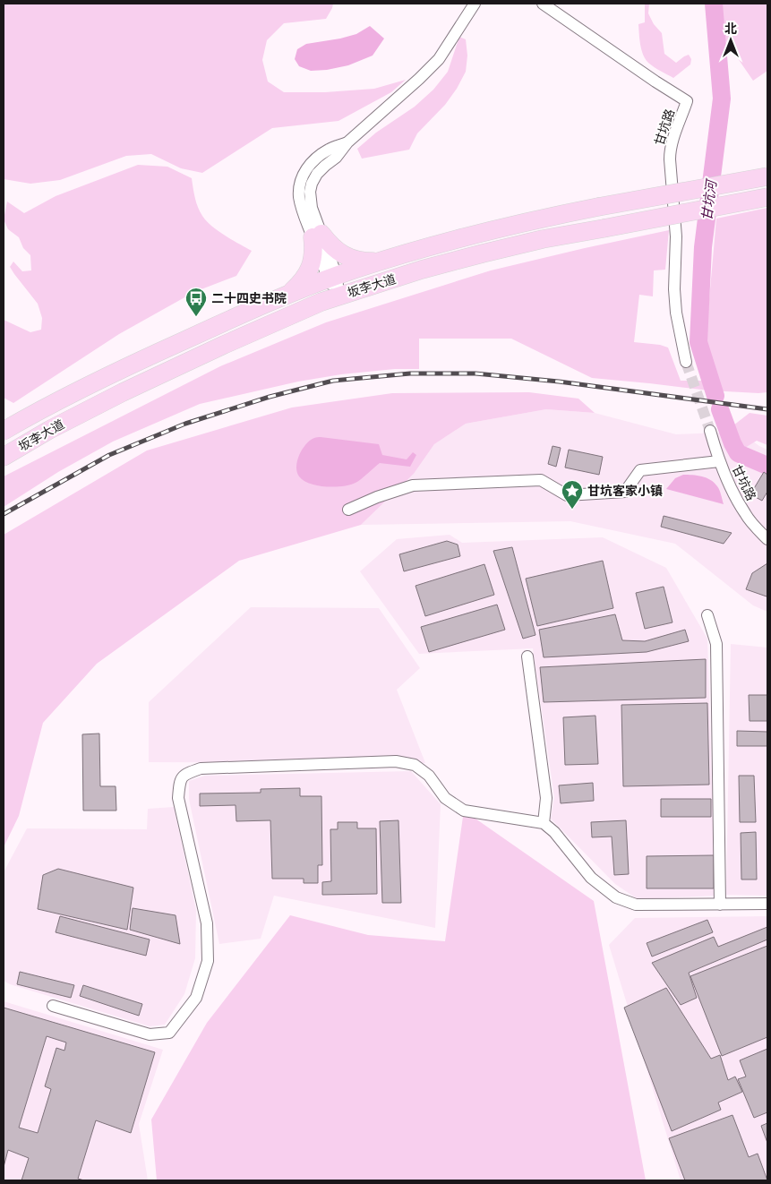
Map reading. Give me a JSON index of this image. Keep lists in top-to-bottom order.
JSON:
{
  "streets": {
    "main road": ["坂李大道"],
    "street": ["甘坑路"]
  },
  "water": ["甘坑河"],
  "places": {
    "bus stop": ["二十四史书院"],
    "place": ["甘坑客家小镇"]
  },
  "north": "top"
}
